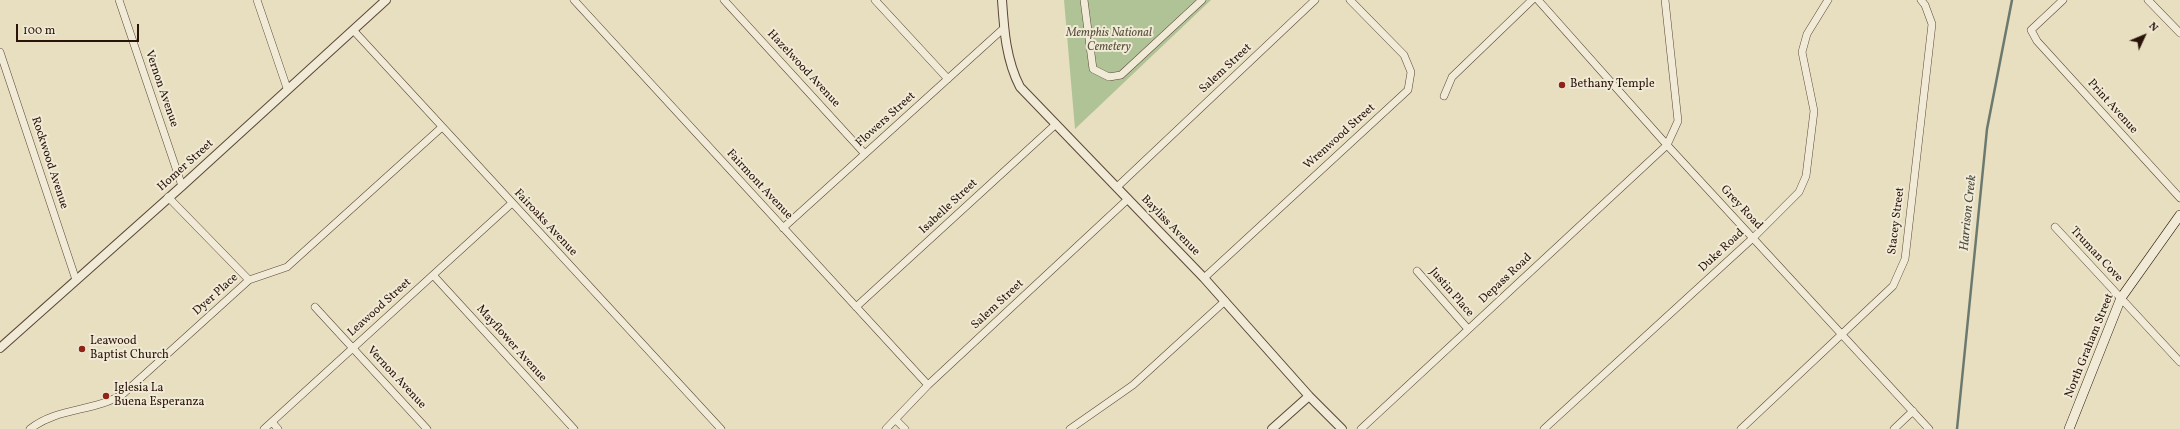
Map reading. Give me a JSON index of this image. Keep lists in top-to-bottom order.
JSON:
{
  "streets": {
    "main road": ["North Graham Street"],
    "street": [
      "Hazelwood Avenue",
      "Salem Street",
      "Vernon Avenue",
      "Print Avenue",
      "Flowers Street",
      "Wrenwood Street",
      "Rockwood Avenue",
      "Homer Street",
      "Fairmont Avenue",
      "Isabelle Street",
      "Grey Road",
      "Stacey Street",
      "Fairoaks Avenue",
      "Bayliss Avenue",
      "Duke Road",
      "Truman Cove",
      "Depass Road",
      "Justin Place",
      "Dyer Place",
      "Leawood Street",
      "Mayflower Avenue"
    ]
  },
  "crossings": [
    ["Hazelwood Avenue", "Flowers Street"],
    ["Salem Street", "Fairmont Avenue"],
    ["Salem Street", "Bayliss Avenue"],
    ["Vernon Avenue", "Homer Street"],
    ["Vernon Avenue", "Leawood Street"],
    ["Flowers Street", "Fairmont Avenue"],
    ["Flowers Street", "Bayliss Avenue"],
    ["Wrenwood Street", "Bayliss Avenue"],
    ["Rockwood Avenue", "Homer Street"],
    ["Homer Street", "Fairoaks Avenue"],
    ["Fairmont Avenue", "Isabelle Street"],
    ["Isabelle Street", "Bayliss Avenue"],
    ["Grey Road", "Stacey Street"],
    ["Grey Road", "Duke Road"],
    ["Grey Road", "Depass Road"],
    ["Fairoaks Avenue", "Dyer Place"],
    ["Fairoaks Avenue", "Leawood Street"],
    ["Truman Cove", "North Graham Street"],
    ["Depass Road", "Justin Place"],
    ["Leawood Street", "Mayflower Avenue"]
  ],
  "water": ["Harrison Creek"],
  "parks": ["Memphis National Cemetery"],
  "places": ["Bethany Temple", "Leawood Baptist Church", "Iglesia La Buena Esperanza"],
  "scale_bar": "100 m",
  "north": "top right"
}
